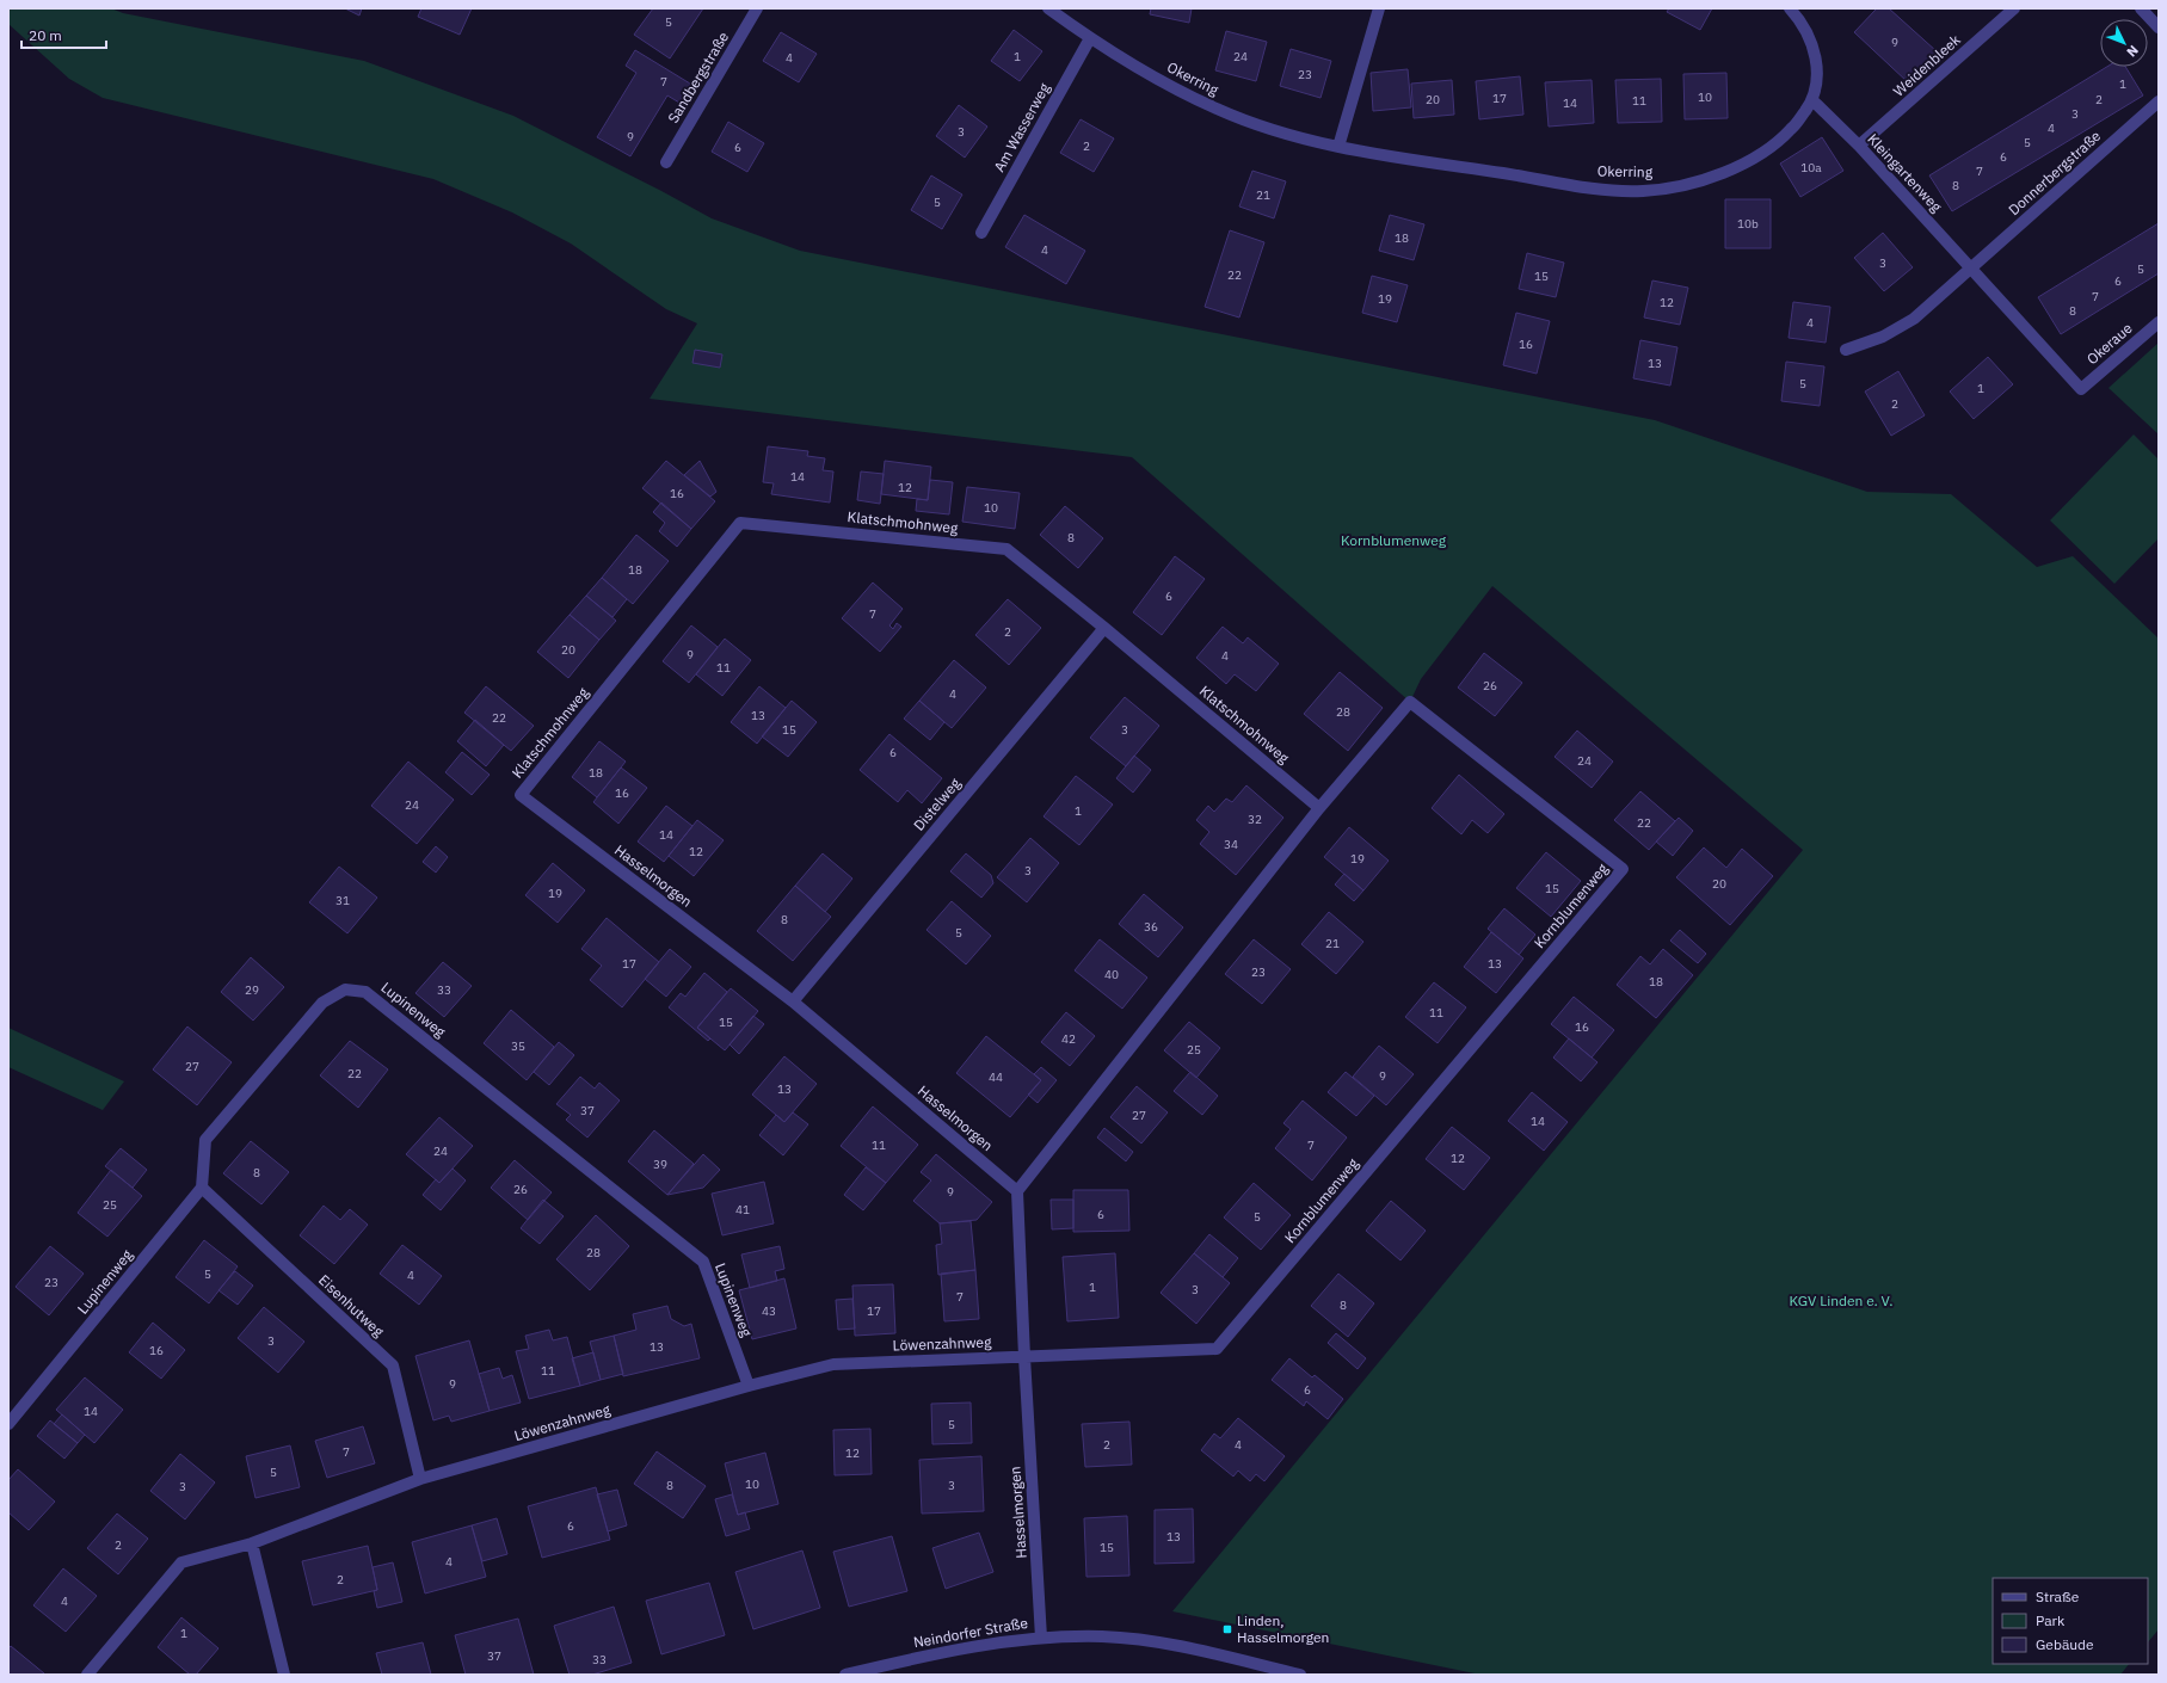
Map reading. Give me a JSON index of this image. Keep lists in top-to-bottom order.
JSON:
{
  "streets": {
    "street": [
      "Weidenbleek",
      "Sandbergstraße",
      "Okerring",
      "Am Wasserweg",
      "Kleingartenweg",
      "Donnerbergstraße",
      "Okeraue",
      "Klatschmohnweg",
      "Distelweg",
      "Hasselmorgen",
      "Kornblumenweg",
      "Lupinenweg",
      "Eisenhutweg",
      "Löwenzahnweg",
      "Neindorfer Straße"
    ]
  },
  "crossings": [
    ["Weidenbleek", "Kleingartenweg"],
    ["Okerring", "Am Wasserweg"],
    ["Okerring", "Kleingartenweg"],
    ["Kleingartenweg", "Donnerbergstraße"],
    ["Kleingartenweg", "Okeraue"],
    ["Klatschmohnweg", "Distelweg"],
    ["Klatschmohnweg", "Hasselmorgen"],
    ["Klatschmohnweg", "Kornblumenweg"],
    ["Distelweg", "Hasselmorgen"],
    ["Hasselmorgen", "Kornblumenweg"],
    ["Hasselmorgen", "Löwenzahnweg"],
    ["Hasselmorgen", "Neindorfer Straße"],
    ["Kornblumenweg", "Löwenzahnweg"],
    ["Lupinenweg", "Eisenhutweg"],
    ["Lupinenweg", "Löwenzahnweg"],
    ["Eisenhutweg", "Löwenzahnweg"]
  ],
  "parks": ["Kornblumenweg", "KGV Linden e. V."],
  "places": {
    "transit": ["Linden, Hasselmorgen"]
  },
  "house_numbers": [
    "5",
    "9",
    "1",
    "24",
    "4",
    "23",
    "7",
    "1",
    "10",
    "17",
    "20",
    "2",
    "11",
    "14",
    "3",
    "4",
    "3",
    "9",
    "5",
    "2",
    "6",
    "6",
    "10a",
    "7",
    "8",
    "21",
    "5",
    "10b",
    "18",
    "4",
    "3",
    "5",
    "22",
    "15",
    "6",
    "7",
    "19",
    "12",
    "8",
    "4",
    "16",
    "13",
    "5",
    "1",
    "2",
    "14",
    "12",
    "16",
    "10",
    "8",
    "18",
    "6",
    "7",
    "2",
    "20",
    "9",
    "4",
    "11",
    "26",
    "4",
    "28",
    "13",
    "22",
    "15",
    "3",
    "6",
    "24",
    "18",
    "16",
    "24",
    "1",
    "32",
    "22",
    "14",
    "34",
    "12",
    "19",
    "3",
    "20",
    "15",
    "19",
    "31",
    "8",
    "36",
    "5",
    "21",
    "17",
    "13",
    "23",
    "40",
    "18",
    "29",
    "33",
    "11",
    "15",
    "16",
    "42",
    "35",
    "25",
    "27",
    "22",
    "9",
    "44",
    "13",
    "37",
    "27",
    "14",
    "11",
    "7",
    "24",
    "12",
    "39",
    "8",
    "26",
    "9",
    "25",
    "41",
    "6",
    "5",
    "28",
    "5",
    "4",
    "23",
    "1",
    "3",
    "7",
    "8",
    "43",
    "17",
    "3",
    "13",
    "16",
    "11",
    "9",
    "6",
    "14",
    "5",
    "2",
    "4",
    "7",
    "12",
    "5",
    "10",
    "8",
    "3",
    "3",
    "6",
    "13",
    "2",
    "15",
    "4",
    "2",
    "4",
    "1",
    "37",
    "33"
  ],
  "legend": ["Straße", "Park", "Gebäude"],
  "scale_bar": "20 m",
  "north": "bottom right"
}
